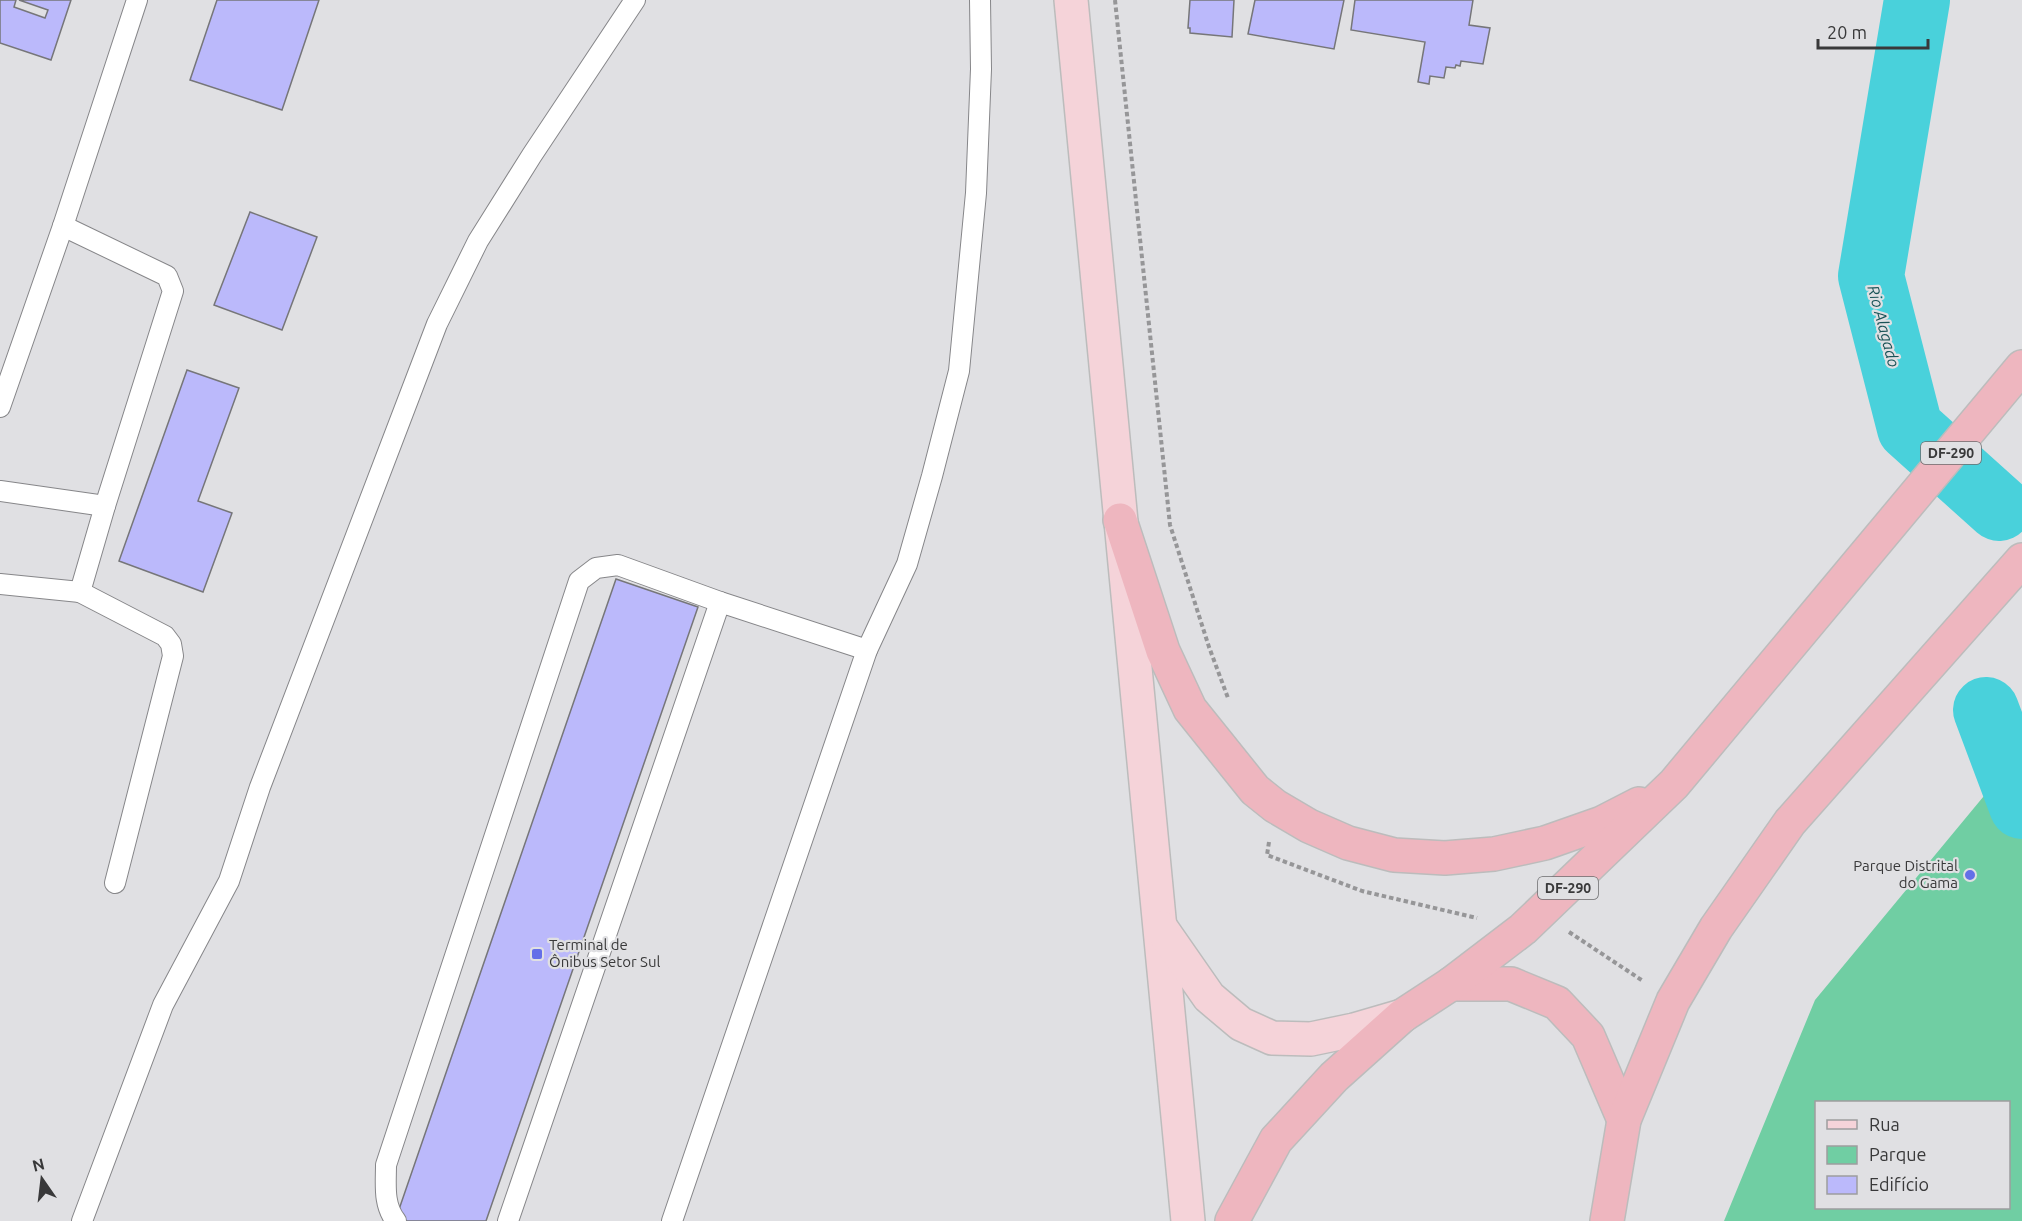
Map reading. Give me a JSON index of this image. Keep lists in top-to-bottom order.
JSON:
{
  "streets": {
    "highway": ["DF-290"]
  },
  "water": ["Rio Alagado"],
  "places": {
    "other": ["Parque Distrital do Gama"],
    "transit": ["Terminal de Ônibus Setor Sul"]
  },
  "legend": ["Rua", "Parque", "Edifício"],
  "scale_bar": "20 m",
  "north": "top"
}
